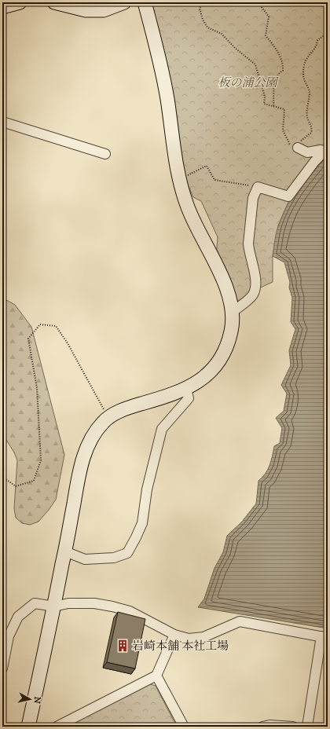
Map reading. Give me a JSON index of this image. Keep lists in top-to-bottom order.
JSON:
{
  "parks": ["板の浦公園"],
  "places": {
    "building": ["岩崎本舗 本社工場"]
  },
  "north": "right"
}
